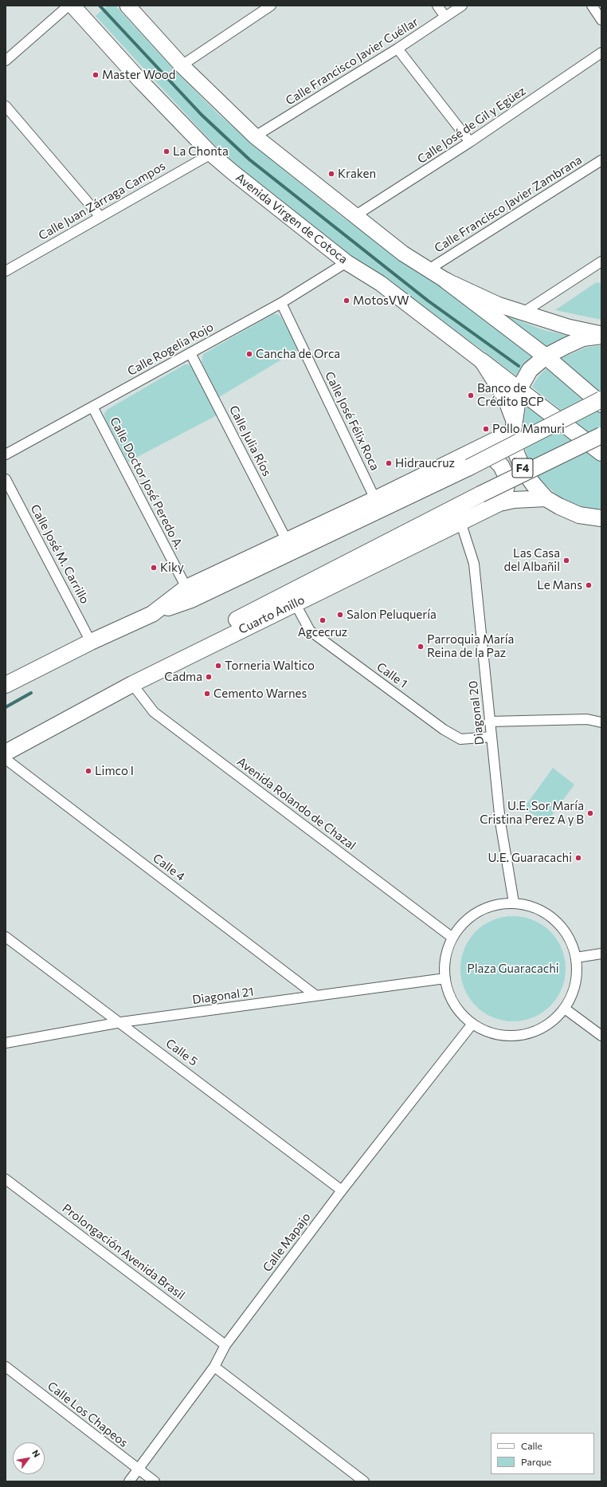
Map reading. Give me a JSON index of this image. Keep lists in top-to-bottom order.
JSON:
{
  "streets": {
    "highway": ["F4", "Cuarto Anillo"],
    "main road": ["Avenida Virgen de Cotoca"],
    "street": [
      "Calle Francisco Javier Cuéllar",
      "Calle José de Gil y Egüez",
      "Calle Juan Zárraga Campos",
      "Calle Francisco Javier Zambrana",
      "Calle Rogelia Rojo",
      "Calle José Félix Roca",
      "Calle Julia Ríos",
      "Calle Doctor José Peredo A.",
      "Calle José M. Carrillo",
      "Calle 1",
      "Diagonal 20",
      "Avenida Rolando de Chazal",
      "Calle 4",
      "Diagonal 21",
      "Calle 5",
      "Calle Mapajo",
      "Prolongación Avenida Brasil",
      "Calle Los Chapeos"
    ]
  },
  "crossings": [
    ["Calle Juan Zárraga Campos", "Avenida Virgen de Cotoca"],
    ["Avenida Virgen de Cotoca", "Calle Rogelia Rojo"],
    ["Avenida Virgen de Cotoca", "F4"],
    ["Calle Rogelia Rojo", "Calle José Félix Roca"],
    ["Calle Rogelia Rojo", "Calle Julia Ríos"],
    ["Calle Rogelia Rojo", "Calle Doctor José Peredo A."],
    ["F4", "Cuarto Anillo"],
    ["Cuarto Anillo", "Calle 1"],
    ["Cuarto Anillo", "Diagonal 20"],
    ["Cuarto Anillo", "Avenida Rolando de Chazal"],
    ["Calle 1", "Diagonal 20"],
    ["Calle 4", "Diagonal 21"],
    ["Diagonal 21", "Calle 5"],
    ["Calle 5", "Calle Mapajo"],
    ["Calle Mapajo", "Prolongación Avenida Brasil"],
    ["Calle Mapajo", "Calle Los Chapeos"]
  ],
  "parks": ["Plaza Guaracachi"],
  "places": [
    "Master Wood",
    "La Chonta",
    "Kraken",
    "MotosVW",
    "Cancha de Orca",
    "Banco de Crédito BCP",
    "Pollo Mamuri",
    "Hidraucruz",
    "Las Casa del Albañil",
    "Kiky",
    "Le Mans",
    "Salon Peluquería",
    "Agcecruz",
    "Parroquia María Reina de la Paz",
    "Torneria Waltico",
    "Cadma",
    "Cemento Warnes",
    "Limco I",
    "U.E. Sor María Cristina Perez A y B",
    "U.E. Guaracachi"
  ],
  "legend": ["Calle", "Parque"],
  "north": "top right"
}
